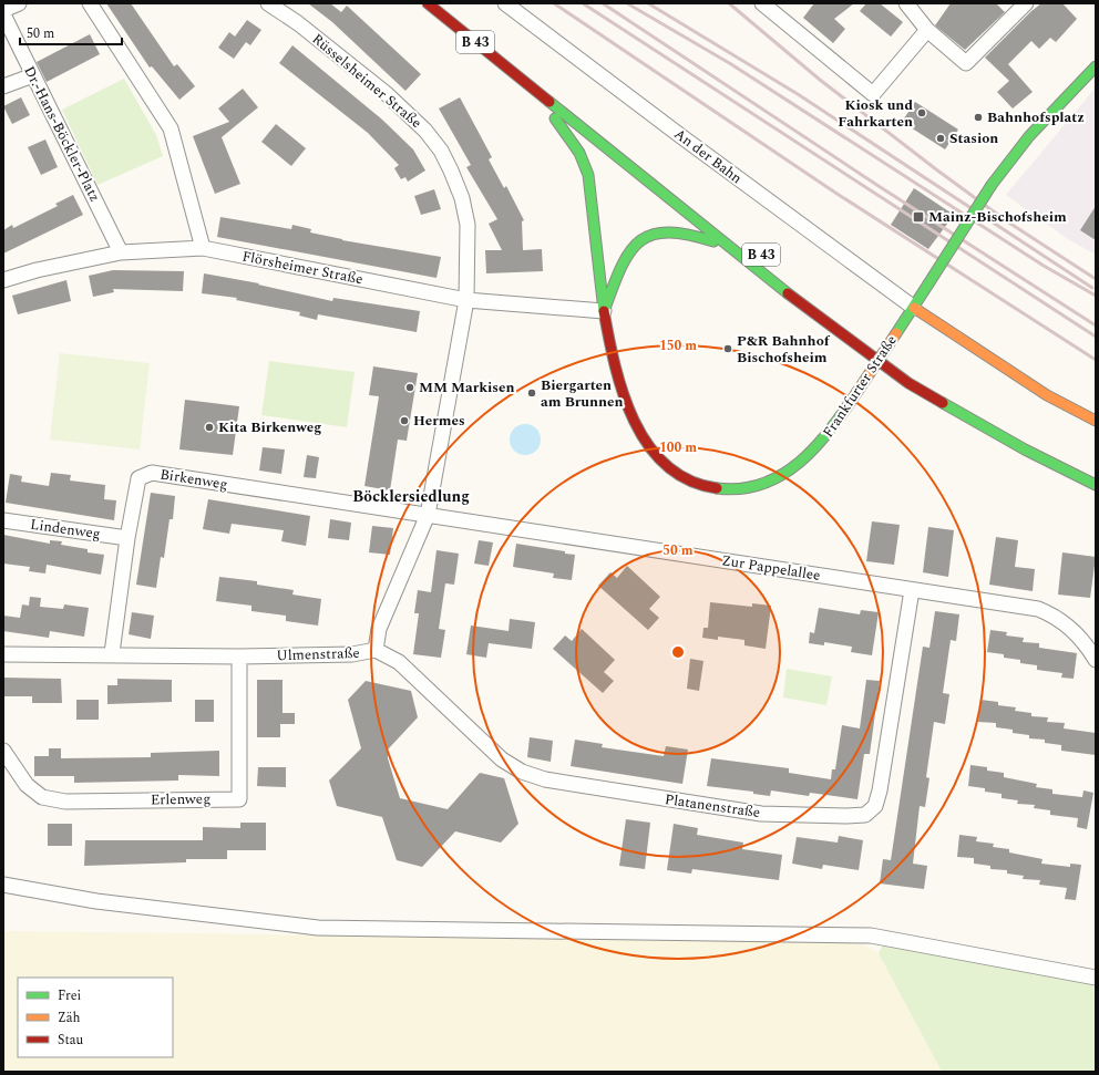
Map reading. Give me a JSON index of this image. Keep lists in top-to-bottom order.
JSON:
{
  "streets": {
    "main road": ["B 43", "Frankfurter Straße"],
    "street": [
      "Rüsselsheimer Straße",
      "Dr.-Hans-Böckler-Platz",
      "An der Bahn",
      "Flörsheimer Straße",
      "Birkenweg",
      "Lindenweg",
      "Zur Pappelallee",
      "Ulmenstraße",
      "Erlenweg",
      "Platanenstraße"
    ]
  },
  "crossings": [
    ["B 43", "Frankfurter Straße"],
    ["Rüsselsheimer Straße", "Flörsheimer Straße"],
    ["Rüsselsheimer Straße", "Ulmenstraße"],
    ["Dr.-Hans-Böckler-Platz", "Flörsheimer Straße"],
    ["An der Bahn", "Frankfurter Straße"],
    ["Flörsheimer Straße", "Frankfurter Straße"],
    ["Flörsheimer Straße", "Ulmenstraße"],
    ["Birkenweg", "Lindenweg"],
    ["Birkenweg", "Zur Pappelallee"],
    ["Birkenweg", "Ulmenstraße"],
    ["Zur Pappelallee", "Ulmenstraße"],
    ["Zur Pappelallee", "Platanenstraße"],
    ["Ulmenstraße", "Erlenweg"],
    ["Ulmenstraße", "Platanenstraße"]
  ],
  "districts": ["Böcklersiedlung"],
  "places": {
    "other": [
      "Kiosk und Fahrkarten",
      "Bahnhofsplatz",
      "Stasion",
      "P&R Bahnhof Bischofsheim",
      "MM Markisen",
      "Biergarten am Brunnen",
      "Hermes",
      "Kita Birkenweg"
    ],
    "transit": ["Mainz-Bischofsheim"]
  },
  "legend": ["Frei", "Zäh", "Stau"],
  "scale_bar": "50 m",
  "rings": ["150 m", "100 m", "50 m"]
}
